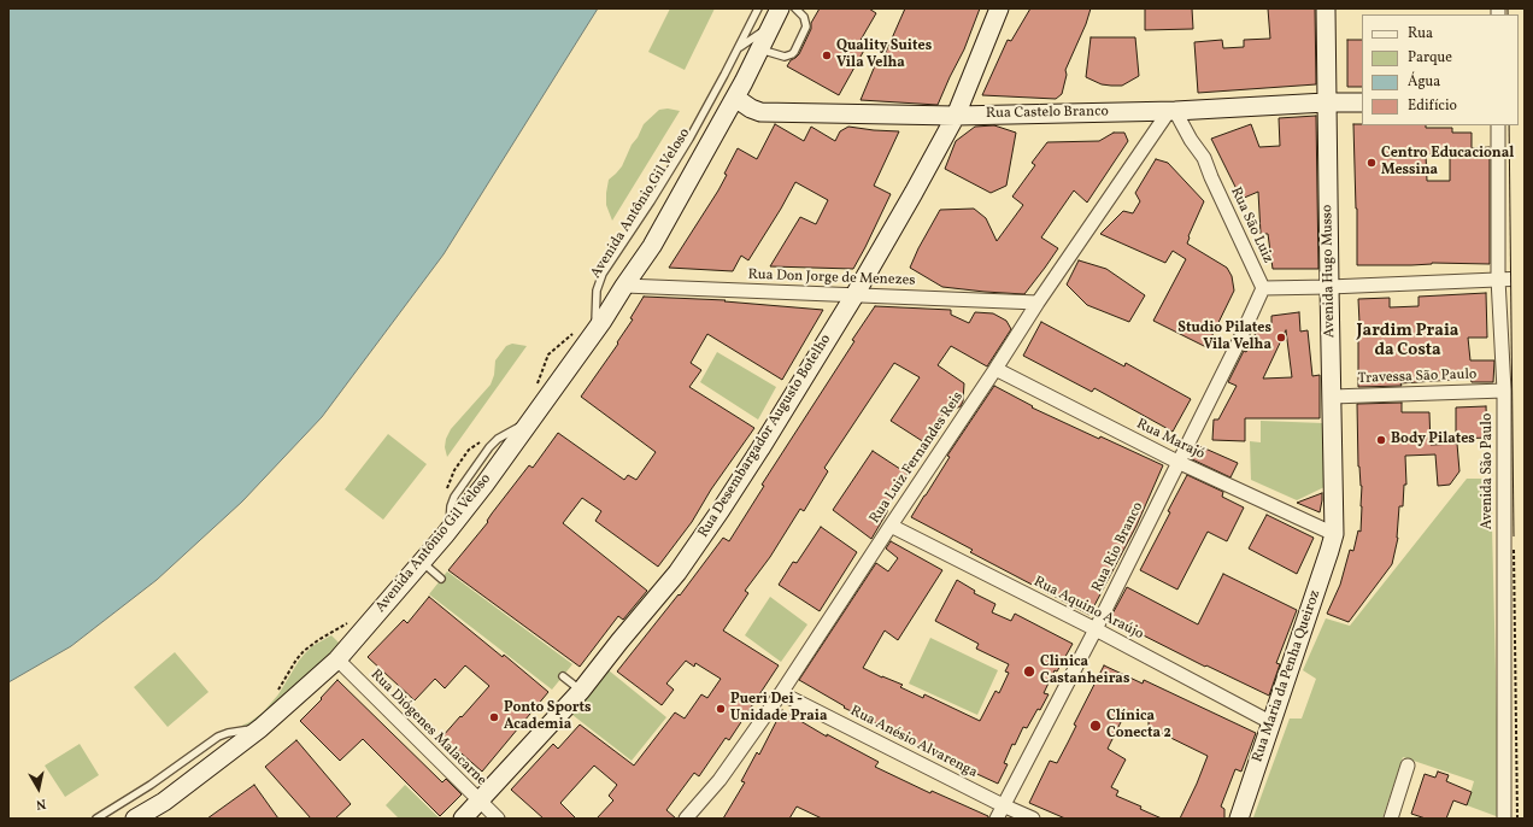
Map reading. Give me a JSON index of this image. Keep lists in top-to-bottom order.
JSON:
{
  "streets": {
    "street": [
      "Rua Castelo Branco",
      "Avenida Antônio Gil Veloso",
      "Rua São Luiz",
      "Avenida Hugo Musso",
      "Rua Don Jorge de Menezes",
      "Travessa São Paulo",
      "Rua Desembargador Augusto Botelho",
      "Rua Marajó",
      "Rua Luiz Fernandes Reis",
      "Avenida São Paulo",
      "Rua Rio Branco",
      "Rua Aquino Araújo",
      "Rua Maria da Penha Queiroz",
      "Rua Diógenes Malacarne",
      "Rua Anésio Alvarenga"
    ]
  },
  "crossings": [
    ["Rua Castelo Branco", "Avenida Antônio Gil Veloso"],
    ["Rua Castelo Branco", "Rua São Luiz"],
    ["Rua Castelo Branco", "Avenida Hugo Musso"],
    ["Rua Castelo Branco", "Rua Desembargador Augusto Botelho"],
    ["Rua Castelo Branco", "Rua Luiz Fernandes Reis"],
    ["Avenida Antônio Gil Veloso", "Rua Don Jorge de Menezes"],
    ["Avenida Antônio Gil Veloso", "Rua Diógenes Malacarne"],
    ["Rua São Luiz", "Rua Luiz Fernandes Reis"],
    ["Rua São Luiz", "Rua Rio Branco"],
    ["Avenida Hugo Musso", "Travessa São Paulo"],
    ["Avenida Hugo Musso", "Rua Marajó"],
    ["Avenida Hugo Musso", "Rua Maria da Penha Queiroz"],
    ["Rua Don Jorge de Menezes", "Rua Desembargador Augusto Botelho"],
    ["Rua Don Jorge de Menezes", "Rua Luiz Fernandes Reis"],
    ["Travessa São Paulo", "Avenida São Paulo"],
    ["Rua Desembargador Augusto Botelho", "Rua Diógenes Malacarne"],
    ["Rua Marajó", "Rua Luiz Fernandes Reis"],
    ["Rua Marajó", "Rua Rio Branco"],
    ["Rua Marajó", "Rua Maria da Penha Queiroz"],
    ["Rua Luiz Fernandes Reis", "Rua Aquino Araújo"],
    ["Rua Luiz Fernandes Reis", "Rua Anésio Alvarenga"],
    ["Rua Rio Branco", "Rua Aquino Araújo"],
    ["Rua Rio Branco", "Rua Anésio Alvarenga"],
    ["Rua Aquino Araújo", "Rua Maria da Penha Queiroz"]
  ],
  "districts": ["Jardim Praia da Costa"],
  "places": [
    "Quality Suites Vila Velha",
    "Centro Educacional Messina",
    "Studio Pilates Vila Velha",
    "Body Pilates",
    "Clinica Castanheiras",
    "Pueri Dei - Unidade Praia",
    "Ponto Sports Academia",
    "Clínica Conecta 2"
  ],
  "legend": [
    "Rua",
    "Parque",
    "Água",
    "Edifício"
  ],
  "north": "bottom"
}
